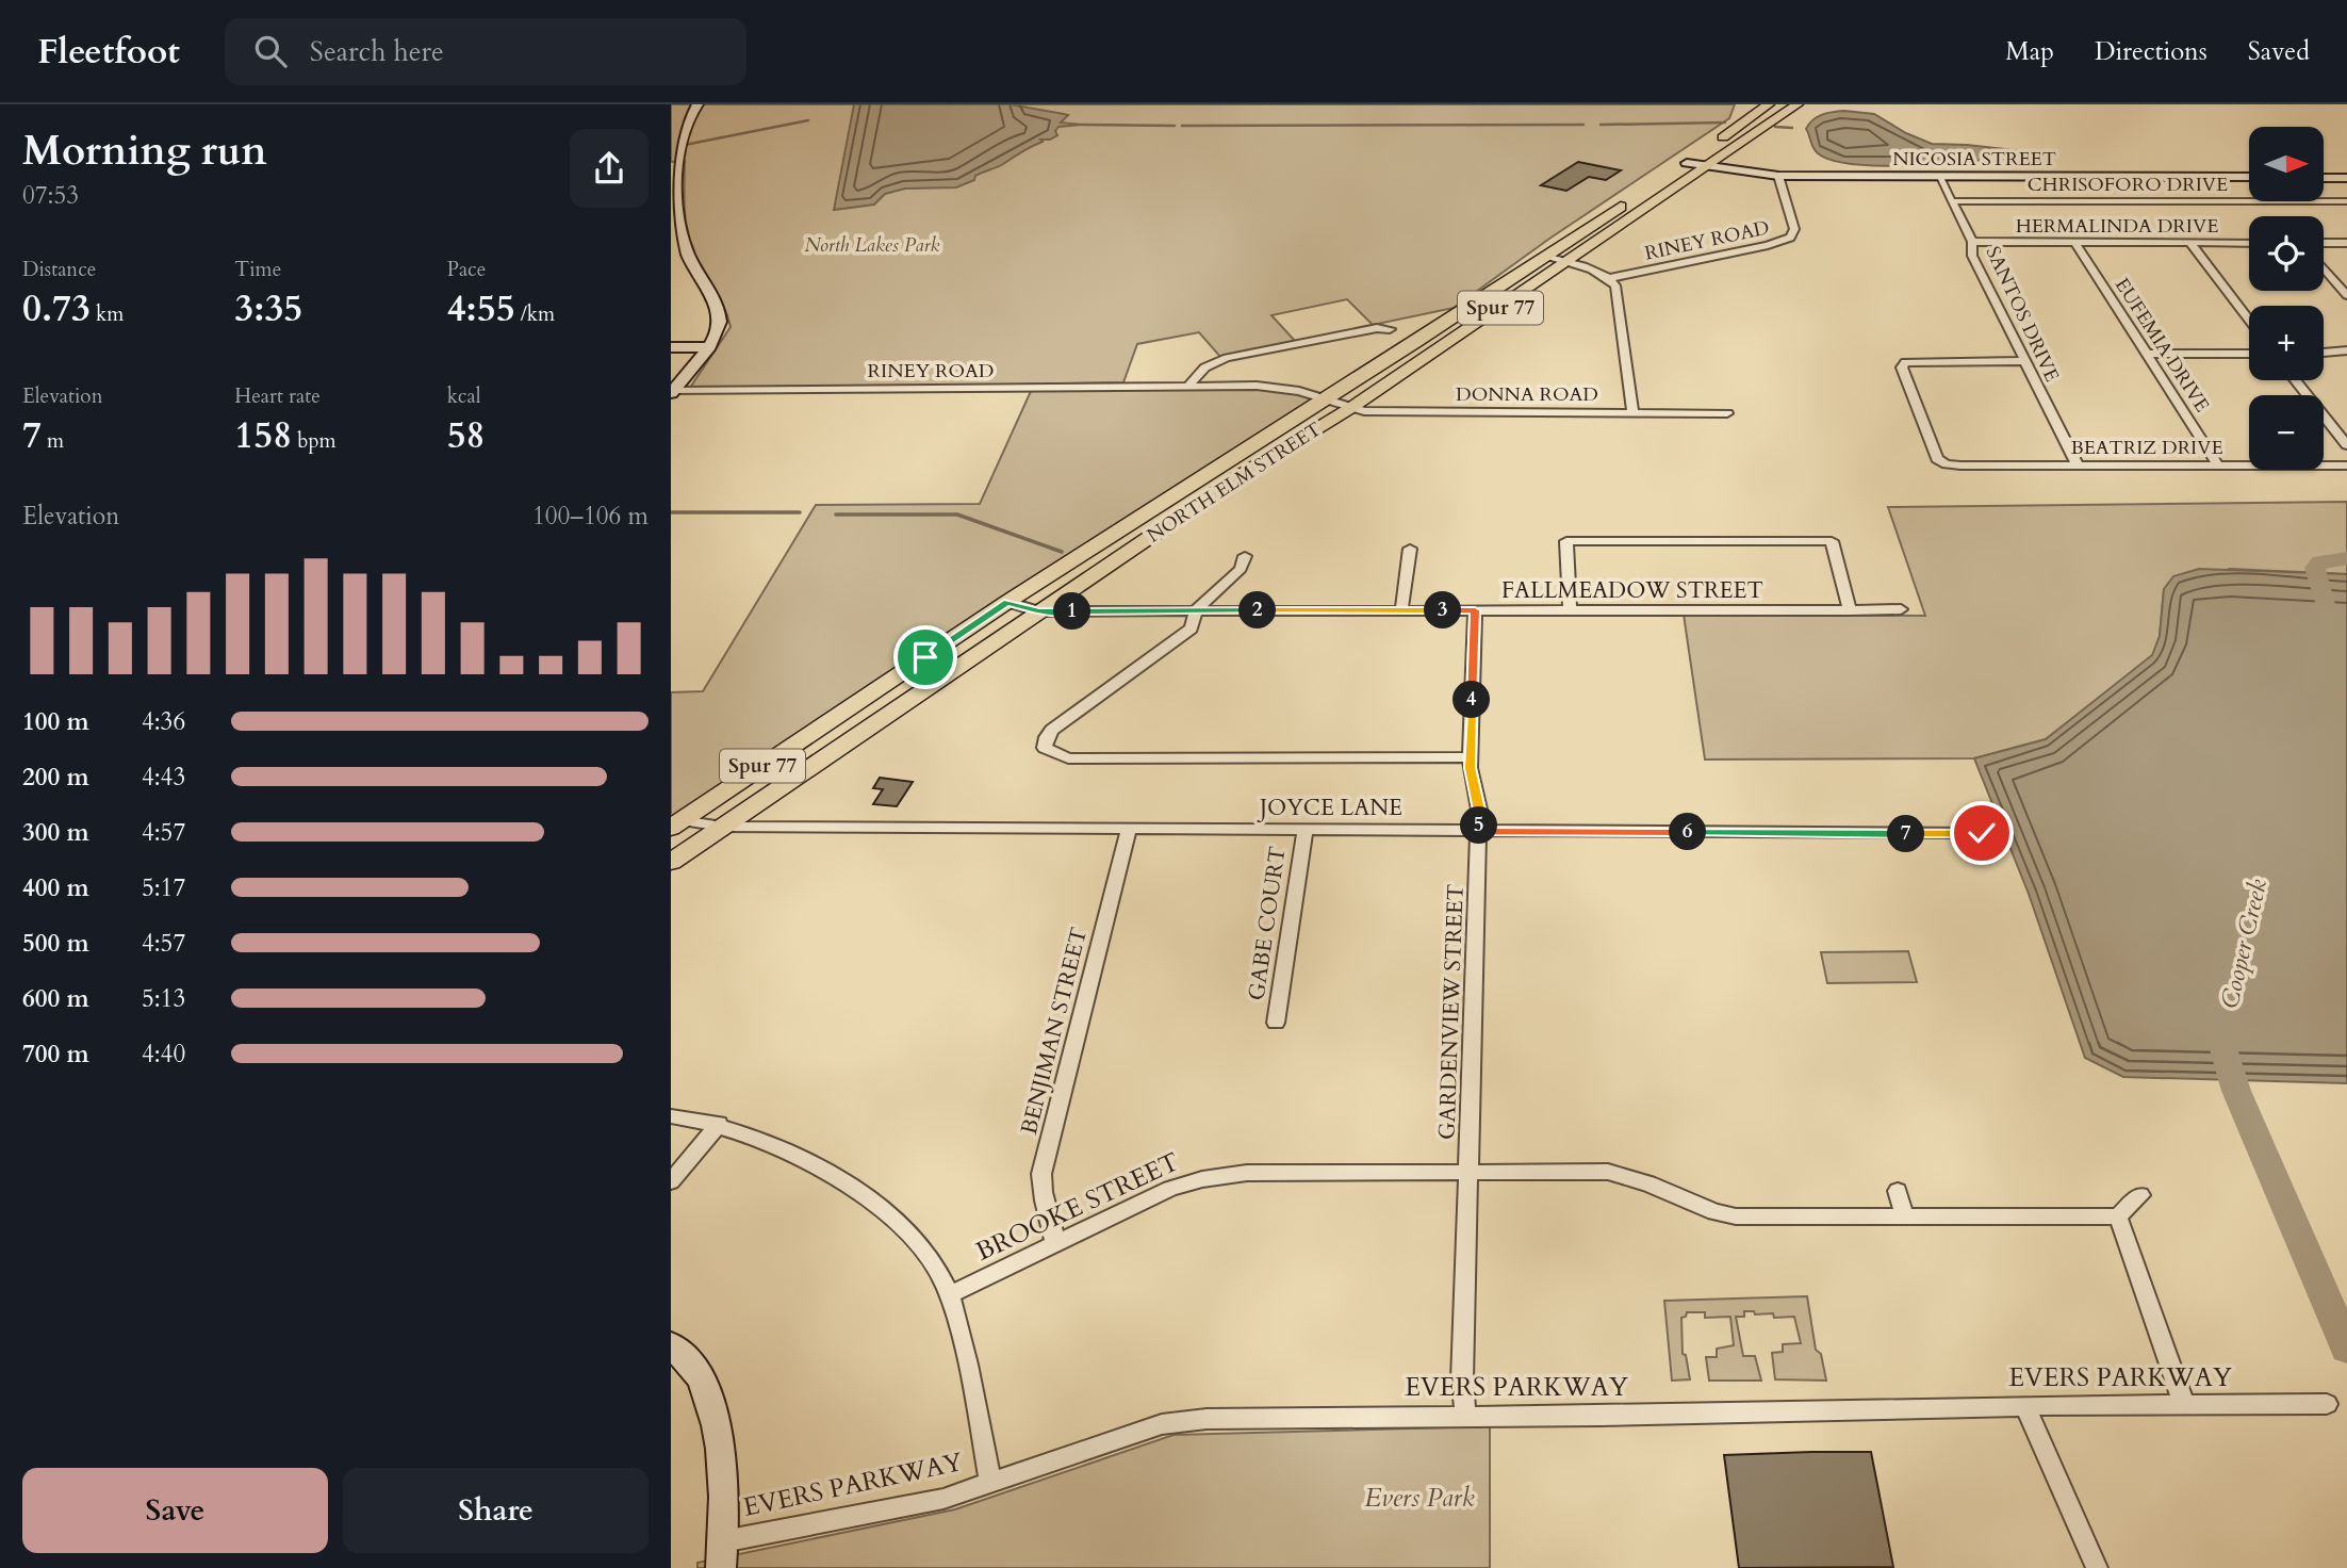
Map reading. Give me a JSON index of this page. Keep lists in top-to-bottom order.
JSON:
{
  "streets": {
    "main road": ["Spur 77", "NORTH ELM STREET"],
    "street": [
      "NICOSIA STREET",
      "CHRISOFORO DRIVE",
      "HERMALINDA DRIVE",
      "RINEY ROAD",
      "SANTOS DRIVE",
      "EUFEMIA DRIVE",
      "DONNA ROAD",
      "BEATRIZ DRIVE",
      "FALLMEADOW STREET",
      "JOYCE LANE",
      "GABE COURT",
      "GARDENVIEW STREET",
      "BENJIMAN STREET",
      "BROOKE STREET",
      "EVERS PARKWAY"
    ]
  },
  "crossings": [
    ["NICOSIA STREET", "RINEY ROAD"],
    ["NICOSIA STREET", "SANTOS DRIVE"],
    ["NICOSIA STREET", "NORTH ELM STREET"],
    ["CHRISOFORO DRIVE", "SANTOS DRIVE"],
    ["HERMALINDA DRIVE", "SANTOS DRIVE"],
    ["HERMALINDA DRIVE", "EUFEMIA DRIVE"],
    ["RINEY ROAD", "DONNA ROAD"],
    ["RINEY ROAD", "NORTH ELM STREET"],
    ["SANTOS DRIVE", "BEATRIZ DRIVE"],
    ["EUFEMIA DRIVE", "BEATRIZ DRIVE"],
    ["DONNA ROAD", "NORTH ELM STREET"],
    ["NORTH ELM STREET", "FALLMEADOW STREET"],
    ["NORTH ELM STREET", "JOYCE LANE"],
    ["FALLMEADOW STREET", "GARDENVIEW STREET"],
    ["JOYCE LANE", "GABE COURT"],
    ["JOYCE LANE", "GARDENVIEW STREET"],
    ["JOYCE LANE", "BENJIMAN STREET"],
    ["GARDENVIEW STREET", "BROOKE STREET"],
    ["GARDENVIEW STREET", "EVERS PARKWAY"],
    ["BENJIMAN STREET", "BROOKE STREET"]
  ],
  "water": ["Cooper Creek"],
  "parks": ["North Lakes Park", "Evers Park"],
  "north": "right",
  "page": {
    "header": "Fleetfoot",
    "search": "Search here",
    "nav": ["Map", "Directions", "Saved"],
    "heading": ["Morning run", "07:53"],
    "map_buttons": ["+", "−"],
    "stats": [
      ["Distance", "0.73 km"],
      ["Time", "3:35"],
      ["Pace", "4:55 /km"],
      ["Elevation", "7 m"],
      ["Heart rate", "158 bpm"],
      ["kcal", "58"]
    ],
    "chart": ["Elevation", "100–106 m"],
    "pins": [
      "2",
      "3",
      "1",
      "4",
      "5",
      "6",
      "7"
    ],
    "list": [
      {
        "name": "100 m",
        "note": "4:36"
      },
      {
        "name": "200 m",
        "note": "4:43"
      },
      {
        "name": "300 m",
        "note": "4:57"
      },
      {
        "name": "400 m",
        "note": "5:17"
      },
      {
        "name": "500 m",
        "note": "4:57"
      },
      {
        "name": "600 m",
        "note": "5:13"
      },
      {
        "name": "700 m",
        "note": "4:40"
      }
    ],
    "buttons": ["Save", "Share"]
  }
}
